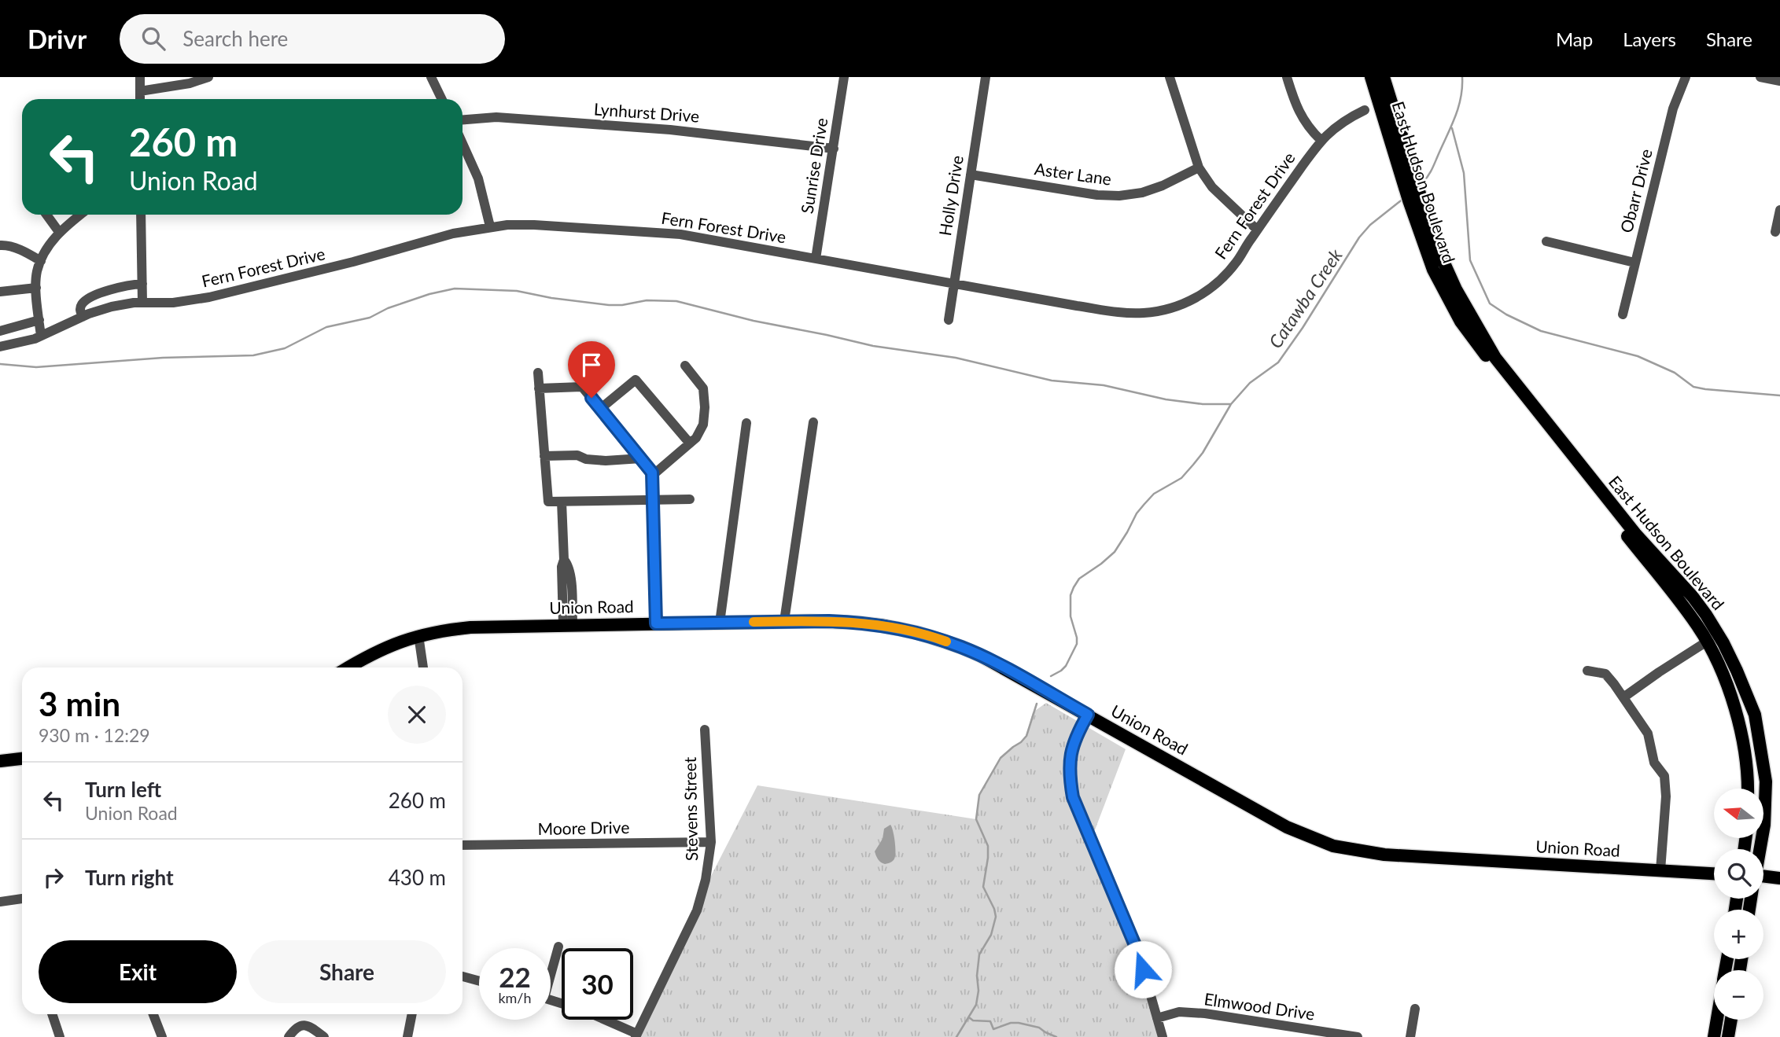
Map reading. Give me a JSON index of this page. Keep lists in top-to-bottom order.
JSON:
{
  "streets": {
    "main road": ["East Hudson Boulevard", "Union Road"],
    "street": [
      "Lynhurst Drive",
      "Sunrise Drive",
      "Aster Lane",
      "Obarr Drive",
      "Holly Drive",
      "Fern Forest Drive",
      "Stevens Street",
      "Moore Drive",
      "Elmwood Drive"
    ]
  },
  "crossings": [
    ["Lynhurst Drive", "Sunrise Drive"],
    ["Sunrise Drive", "Fern Forest Drive"],
    ["Aster Lane", "Holly Drive"],
    ["Holly Drive", "Fern Forest Drive"],
    ["Stevens Street", "Moore Drive"]
  ],
  "water": ["Catawba Creek"],
  "north": "left",
  "page": {
    "header": "Drivr",
    "search": "Search here",
    "nav": ["Map", "Layers", "Share"],
    "turn": ["260 m", "Union Road"],
    "heading": ["3 min", "930 m · 12:29"],
    "list": [
      {
        "name": "Turn left",
        "note": "Union Road",
        "value": "260 m"
      },
      {
        "name": "Turn right",
        "value": "430 m"
      }
    ],
    "map_buttons": ["+", "−"],
    "buttons": ["Exit", "Share"],
    "speed": "22 km/h",
    "limit": "30"
  }
}
